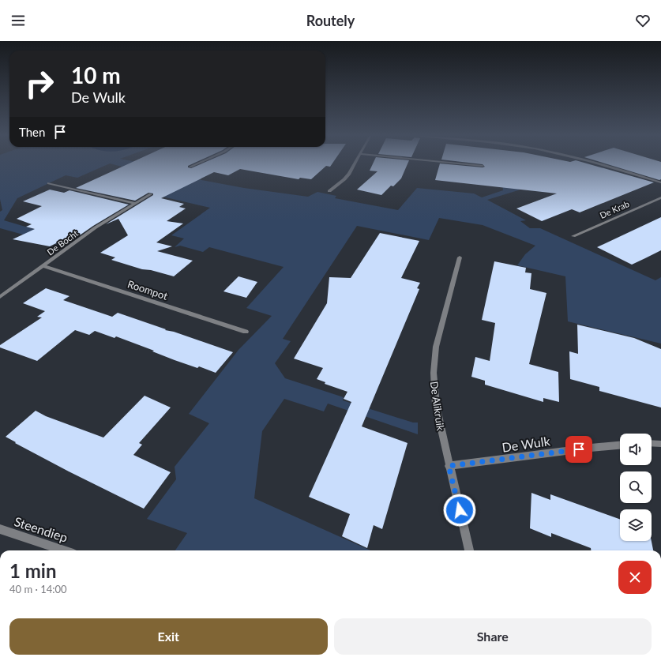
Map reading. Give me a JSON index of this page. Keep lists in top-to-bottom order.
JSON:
{
  "streets": {
    "street": [
      "De Krab",
      "De Bocht",
      "Roompot",
      "De Alikruik",
      "De Wulk",
      "Steendiep"
    ]
  },
  "crossings": [
    ["De Bocht", "Roompot"],
    ["De Alikruik", "De Wulk"]
  ],
  "page": {
    "header": "Routely",
    "turn": ["10 m", "De Wulk"],
    "then": "Then",
    "heading": ["1 min", "40 m · 14:00"],
    "buttons": ["Exit", "Share"]
  }
}
